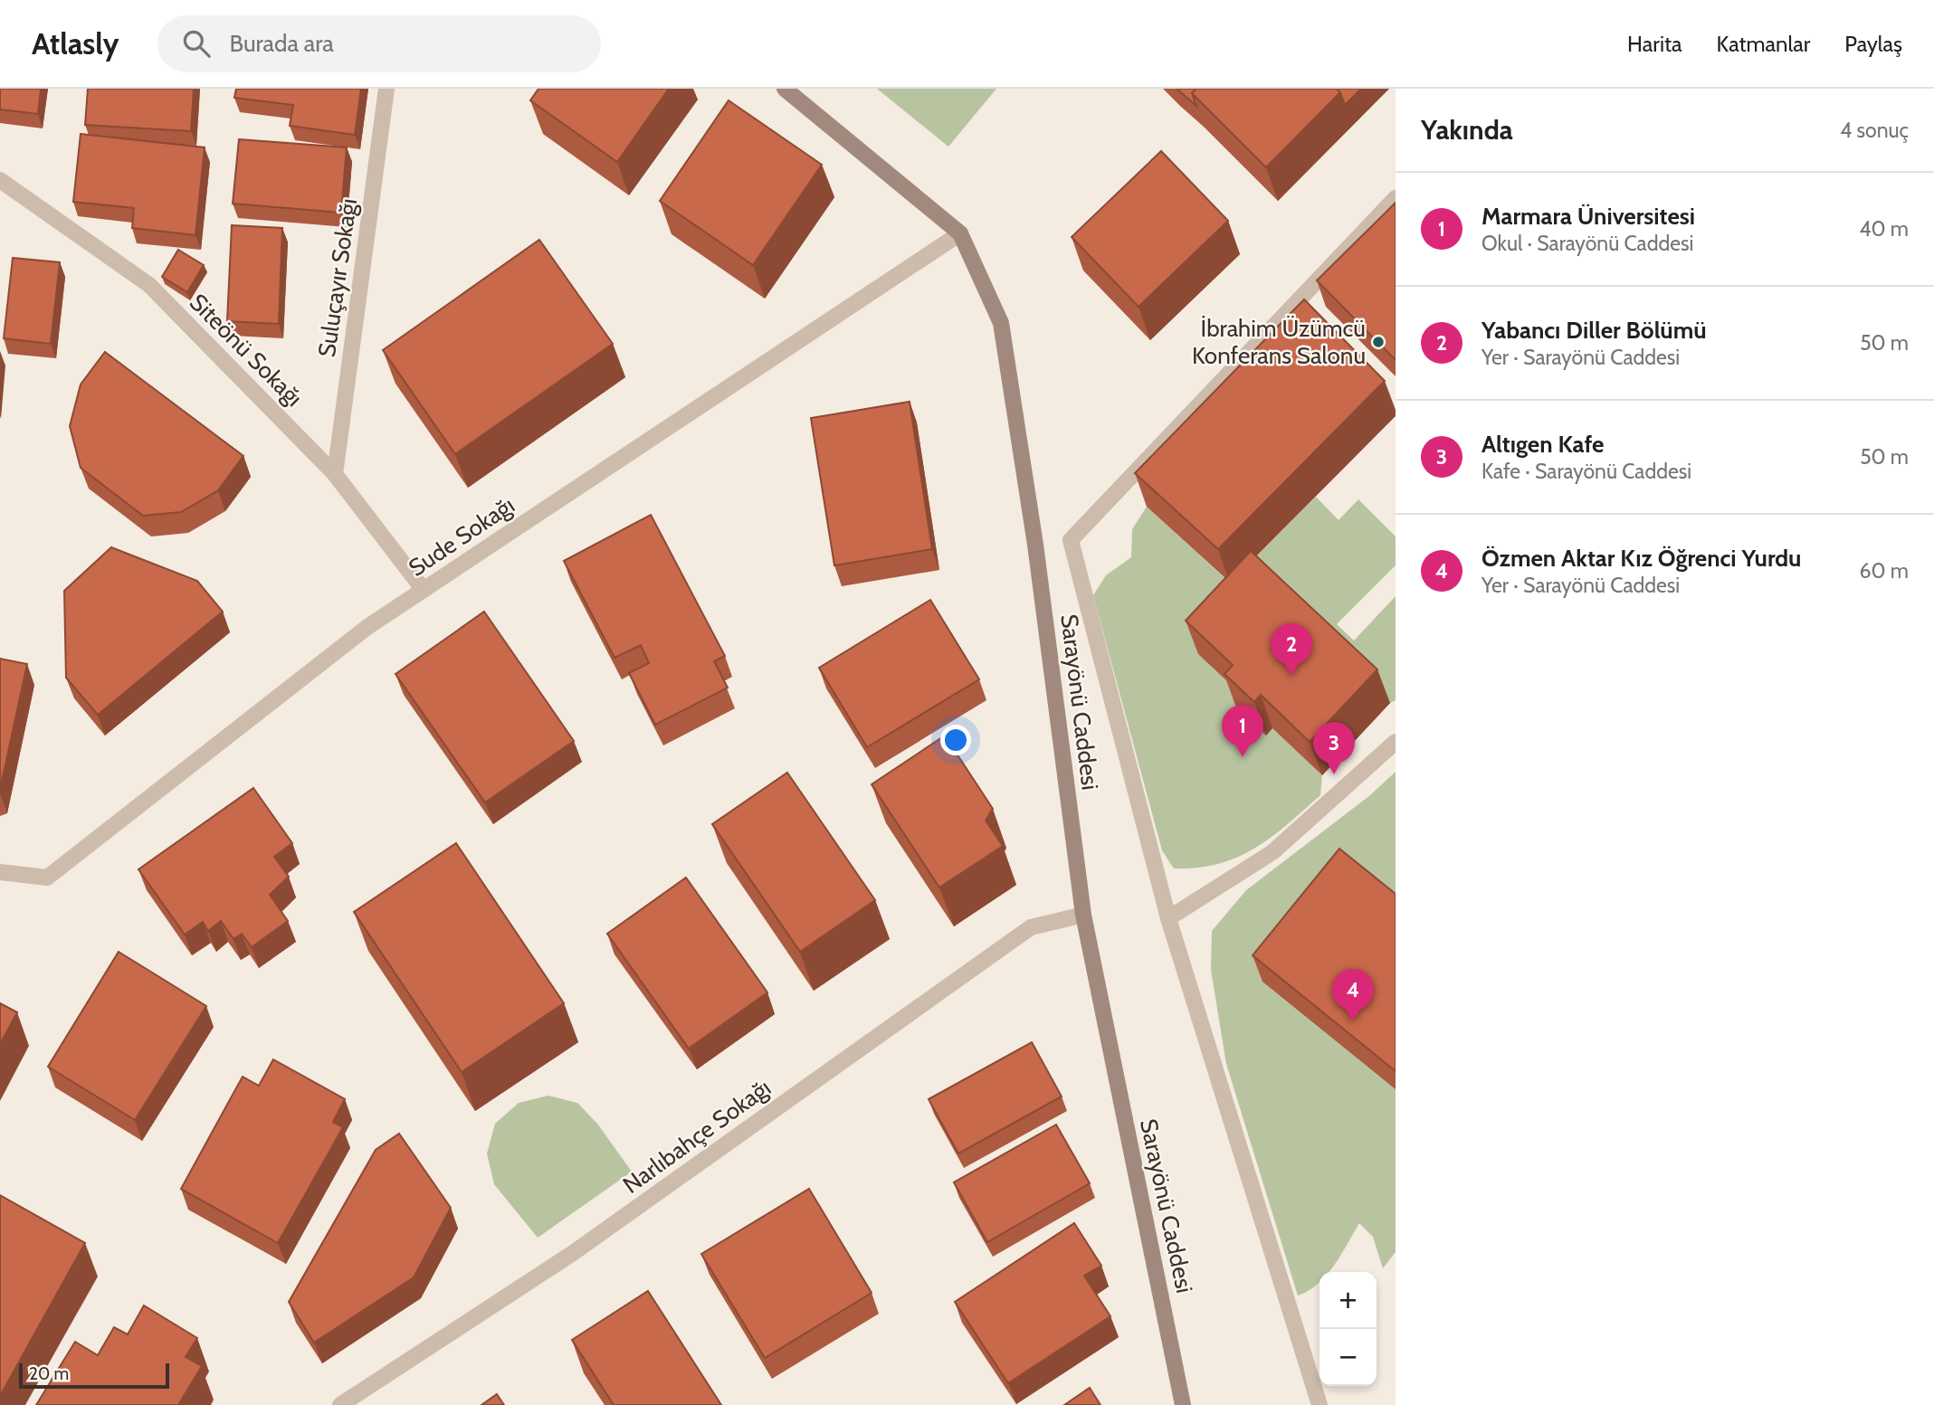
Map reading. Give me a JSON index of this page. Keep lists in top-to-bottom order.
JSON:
{
  "streets": {
    "street": [
      "Suluçayır Sokağı",
      "Siteönü Sokağı",
      "Sude Sokağı",
      "Sarayönü Caddesi",
      "Narlıbahçe Sokağı"
    ]
  },
  "crossings": [
    ["Suluçayır Sokağı", "Siteönü Sokağı"],
    ["Siteönü Sokağı", "Sude Sokağı"],
    ["Sude Sokağı", "Sarayönü Caddesi"],
    ["Sarayönü Caddesi", "Narlıbahçe Sokağı"]
  ],
  "places": ["İbrahim Üzümcü Konferans Salonu"],
  "scale_bar": "20 m",
  "page": {
    "header": "Atlasly",
    "search": "Burada ara",
    "nav": ["Harita", "Katmanlar", "Paylaş"],
    "heading": ["Yakında", "4 sonuç"],
    "list": [
      {
        "mark": "1",
        "name": "Marmara Üniversitesi",
        "note": "Okul · Sarayönü Caddesi",
        "value": "40 m"
      },
      {
        "mark": "2",
        "name": "Yabancı Diller Bölümü",
        "note": "Yer · Sarayönü Caddesi",
        "value": "50 m"
      },
      {
        "mark": "3",
        "name": "Altıgen Kafe",
        "note": "Kafe · Sarayönü Caddesi",
        "value": "50 m"
      },
      {
        "mark": "4",
        "name": "Özmen Aktar Kız Öğrenci Yurdu",
        "note": "Yer · Sarayönü Caddesi",
        "value": "60 m"
      }
    ],
    "pins": [
      "2",
      "1",
      "3",
      "4"
    ],
    "map_buttons": ["+", "−"],
    "scale": "20 m"
  }
}
